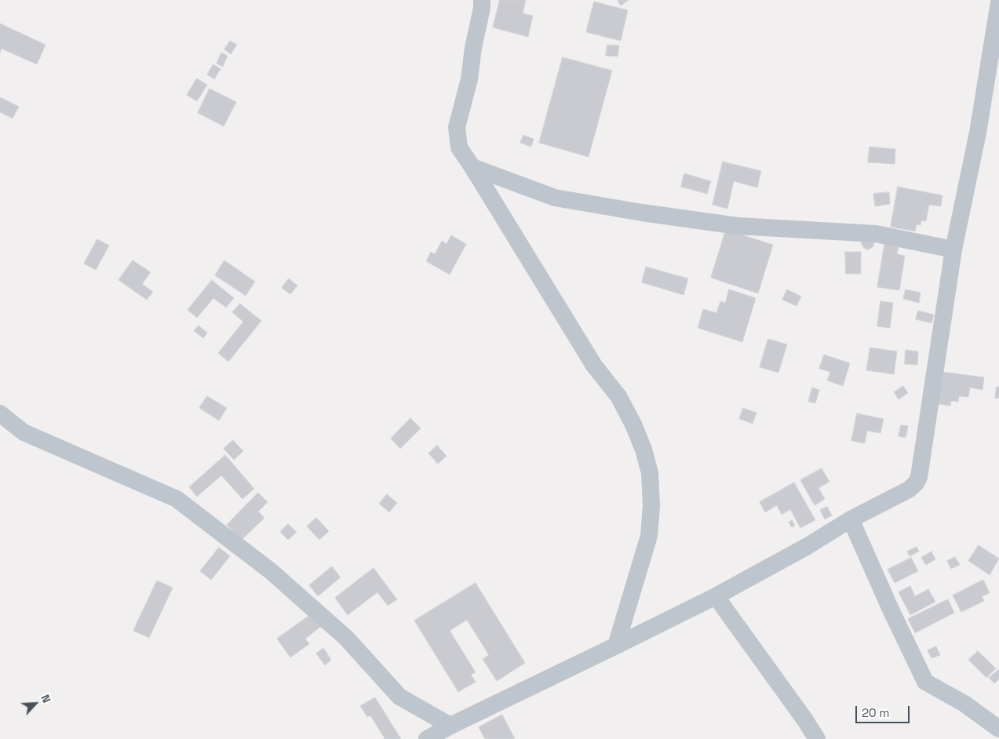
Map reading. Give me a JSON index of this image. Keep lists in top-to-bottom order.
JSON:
{
  "scale_bar": "20 m",
  "north": "top right"
}
